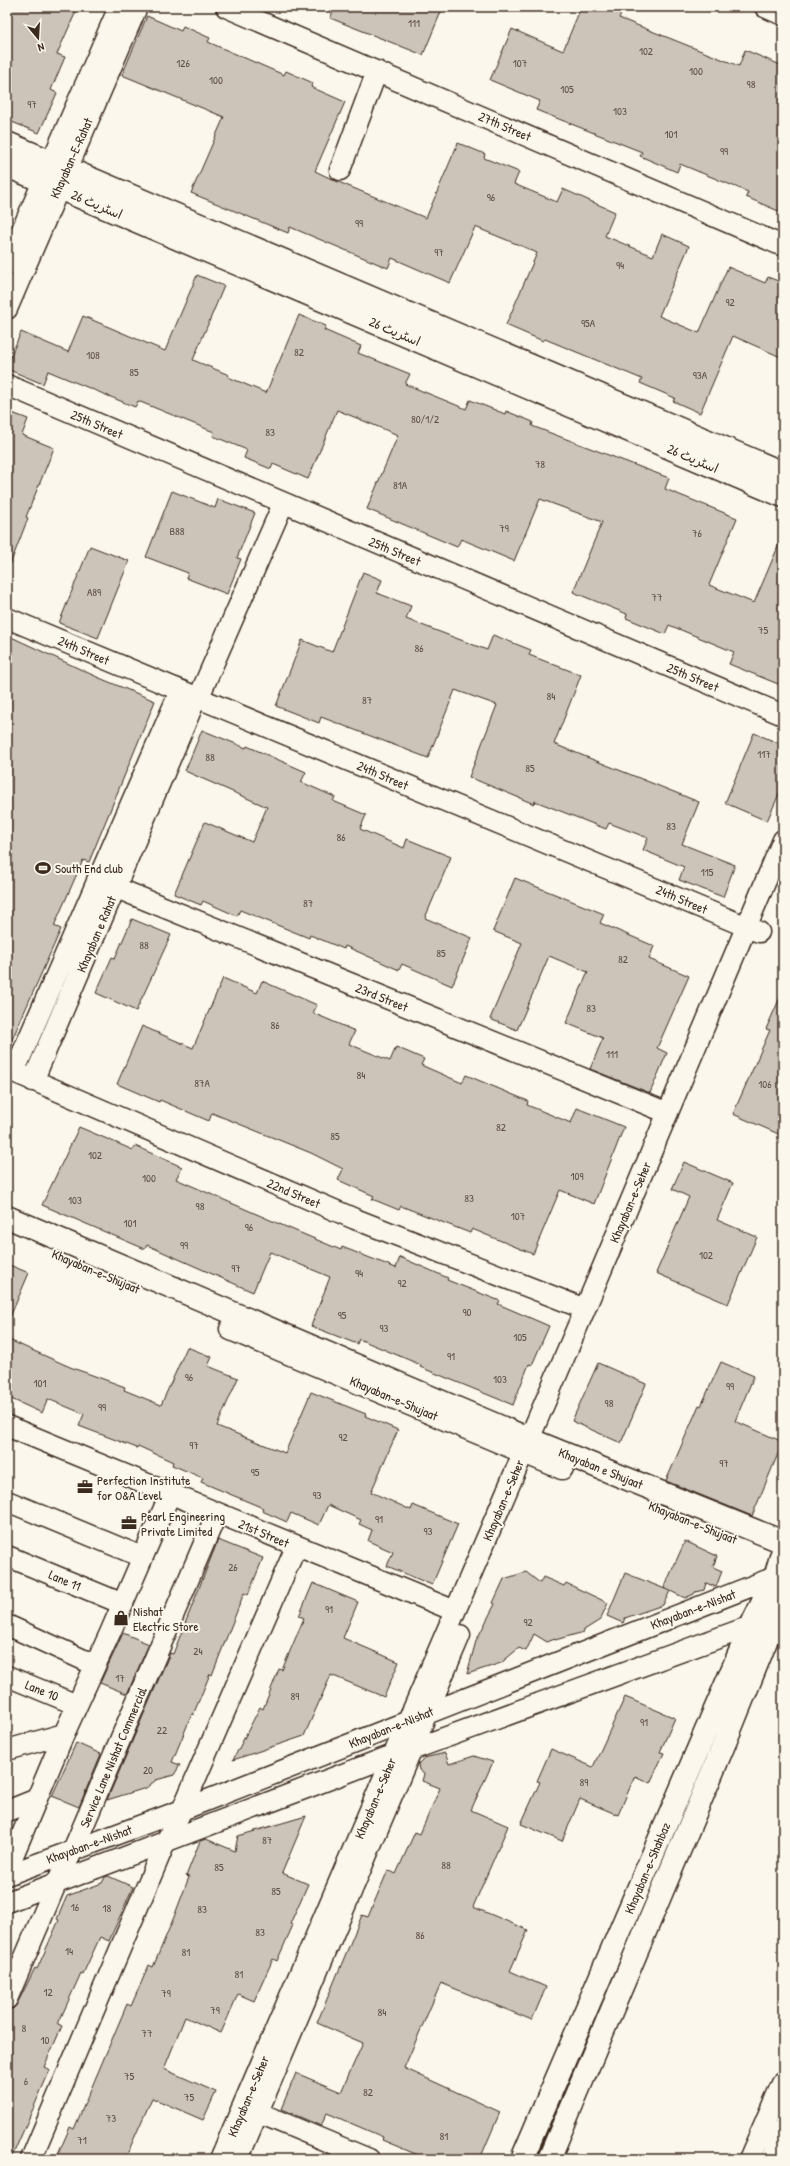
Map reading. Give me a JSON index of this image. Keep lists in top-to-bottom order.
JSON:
{
  "streets": {
    "main road": ["اسٹریٹ 26", "Khayaban-e-Shujaat", "Khayaban-e-Shahbaz"],
    "street": [
      "27th Street",
      "Khayaban-E-Rahat",
      "25th Street",
      "24th Street",
      "Khayaban e Rahat",
      "23rd Street",
      "22nd Street",
      "Khayaban-e-Seher",
      "21st Street",
      "Lane 11",
      "Khayaban-e-Nishat",
      "Lane 10",
      "Service Lane Nishat Commercial"
    ]
  },
  "crossings": [
    ["Khayaban-E-Rahat", "اسٹریٹ 26"],
    ["25th Street", "Khayaban e Rahat"],
    ["24th Street", "Khayaban e Rahat"],
    ["24th Street", "Khayaban-e-Seher"],
    ["Khayaban e Rahat", "23rd Street"],
    ["Khayaban e Rahat", "22nd Street"],
    ["23rd Street", "Khayaban-e-Seher"],
    ["22nd Street", "Khayaban-e-Seher"],
    ["Khayaban-e-Seher", "Khayaban-e-Shujaat"],
    ["Khayaban-e-Seher", "21st Street"],
    ["Khayaban-e-Seher", "Khayaban-e-Nishat"],
    ["Khayaban-e-Shujaat", "Khayaban-e-Nishat"],
    ["Khayaban-e-Shujaat", "Khayaban-e-Shahbaz"],
    ["21st Street", "Service Lane Nishat Commercial"],
    ["Khayaban-e-Nishat", "Service Lane Nishat Commercial"],
    ["Khayaban-e-Nishat", "Khayaban-e-Shahbaz"]
  ],
  "places": {
    "sports": ["South End club"],
    "office": ["Perfection Institute for O&A Level", "Pearl Engineering Private Limited"],
    "shop": ["Nishat Electric Store"]
  },
  "house_numbers": [
    "111",
    "102",
    "126",
    "107",
    "100",
    "100",
    "98",
    "105",
    "97",
    "103",
    "101",
    "99",
    "96",
    "99",
    "97",
    "94",
    "92",
    "95A",
    "82",
    "108",
    "85",
    "93A",
    "80/1/2",
    "83",
    "78",
    "81A",
    "79",
    "B88",
    "76",
    "A89",
    "77",
    "75",
    "86",
    "84",
    "87",
    "117",
    "88",
    "85",
    "83",
    "86",
    "115",
    "87",
    "88",
    "85",
    "82",
    "83",
    "86",
    "111",
    "84",
    "87A",
    "106",
    "82",
    "85",
    "102",
    "109",
    "100",
    "83",
    "103",
    "98",
    "107",
    "101",
    "96",
    "99",
    "102",
    "97",
    "94",
    "92",
    "90",
    "95",
    "93",
    "105",
    "91",
    "96",
    "103",
    "101",
    "99",
    "98",
    "99",
    "92",
    "97",
    "97",
    "95",
    "93",
    "91",
    "93",
    "26",
    "91",
    "92",
    "24",
    "17",
    "89",
    "91",
    "22",
    "20",
    "89",
    "87",
    "88",
    "85",
    "85",
    "16",
    "18",
    "83",
    "83",
    "86",
    "14",
    "81",
    "81",
    "12",
    "79",
    "79",
    "84",
    "8",
    "77",
    "10",
    "75",
    "6",
    "82",
    "75",
    "73",
    "81",
    "71"
  ],
  "north": "bottom"
}
